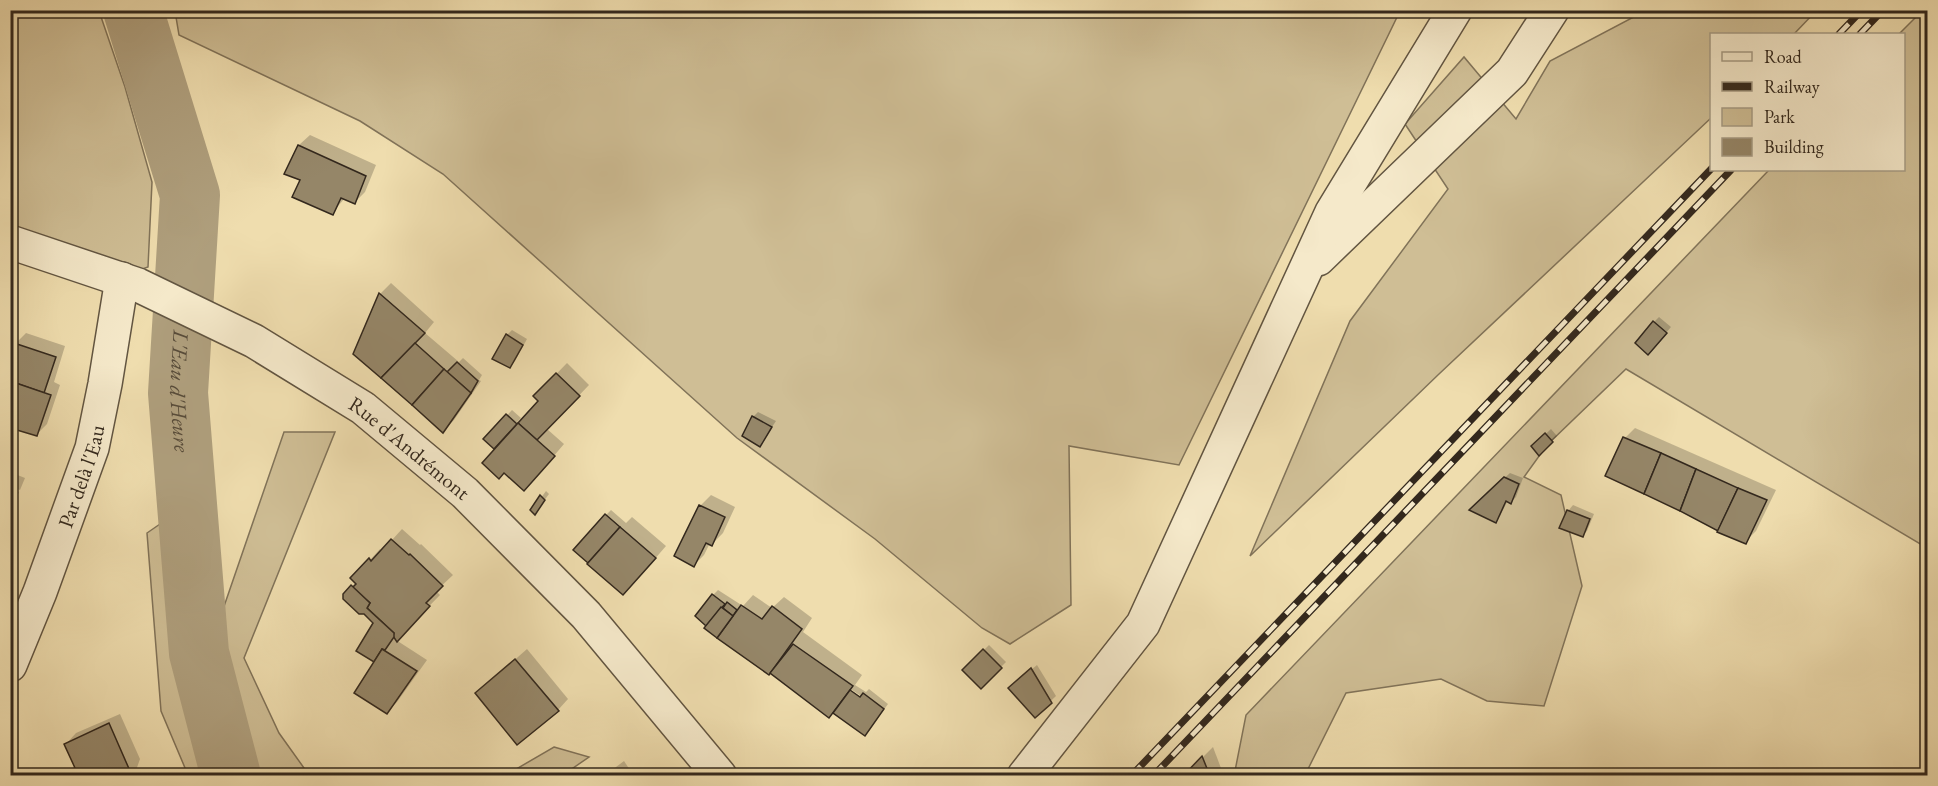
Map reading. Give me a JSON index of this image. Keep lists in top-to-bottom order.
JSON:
{
  "streets": {
    "street": ["Rue d'Andrémont", "Par delà l'Eau"]
  },
  "crossings": [
    ["Rue d'Andrémont", "Par delà l'Eau"]
  ],
  "water": ["L'Eau d'Heure"],
  "legend": [
    "Road",
    "Railway",
    "Park",
    "Building"
  ]
}
